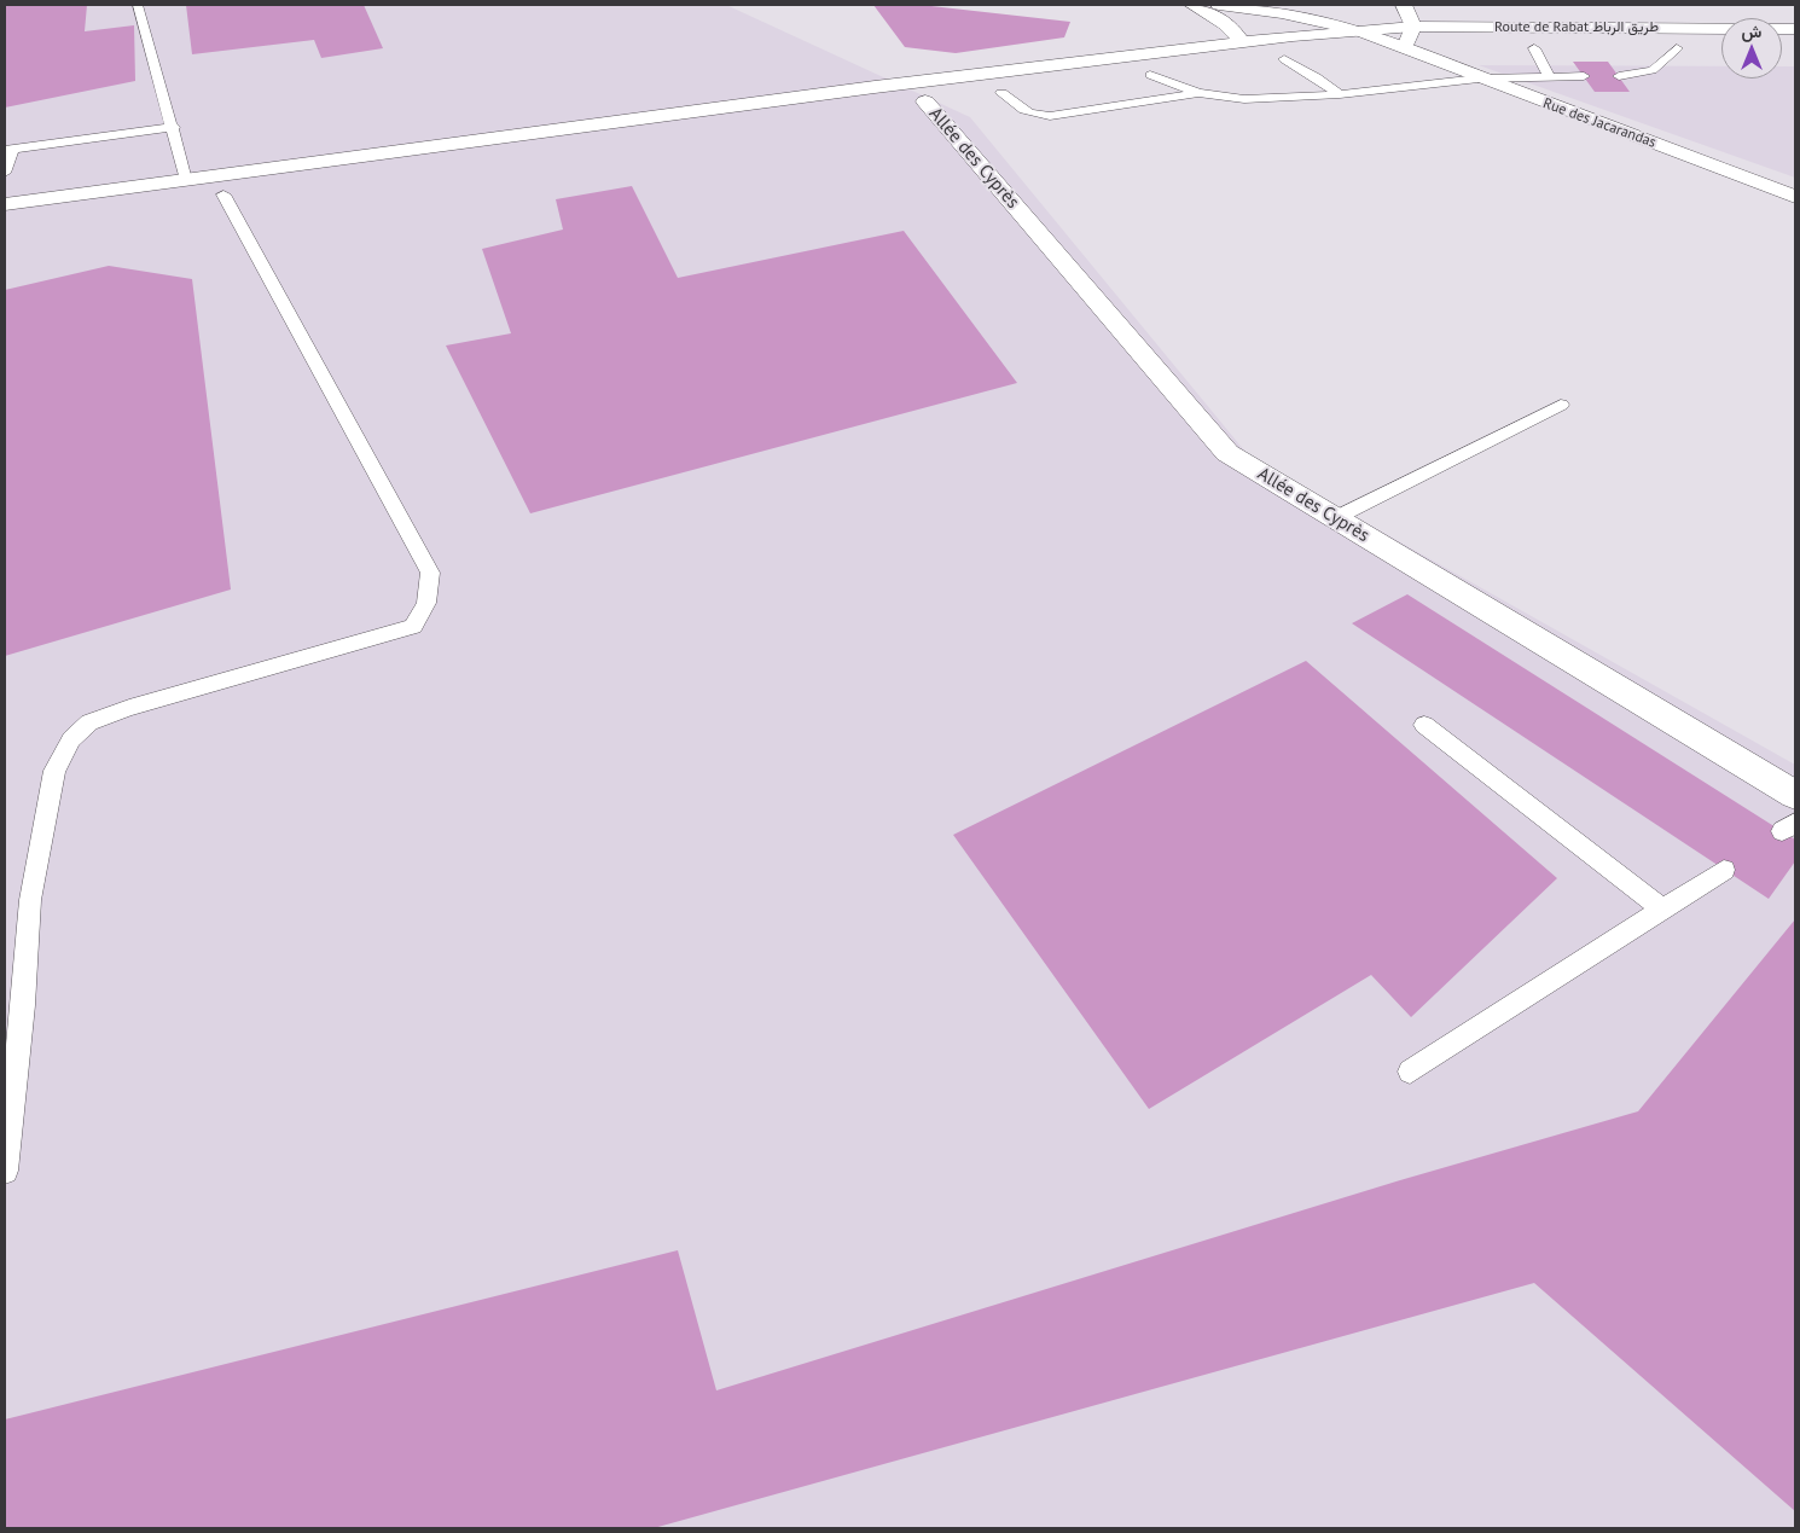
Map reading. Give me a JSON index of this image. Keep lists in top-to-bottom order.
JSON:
{
  "streets": {
    "main road": ["Route de Rabat طريق الرباط", "Rue des Jacarandas", "Allée des Cyprès"]
  },
  "north": "top"
}
